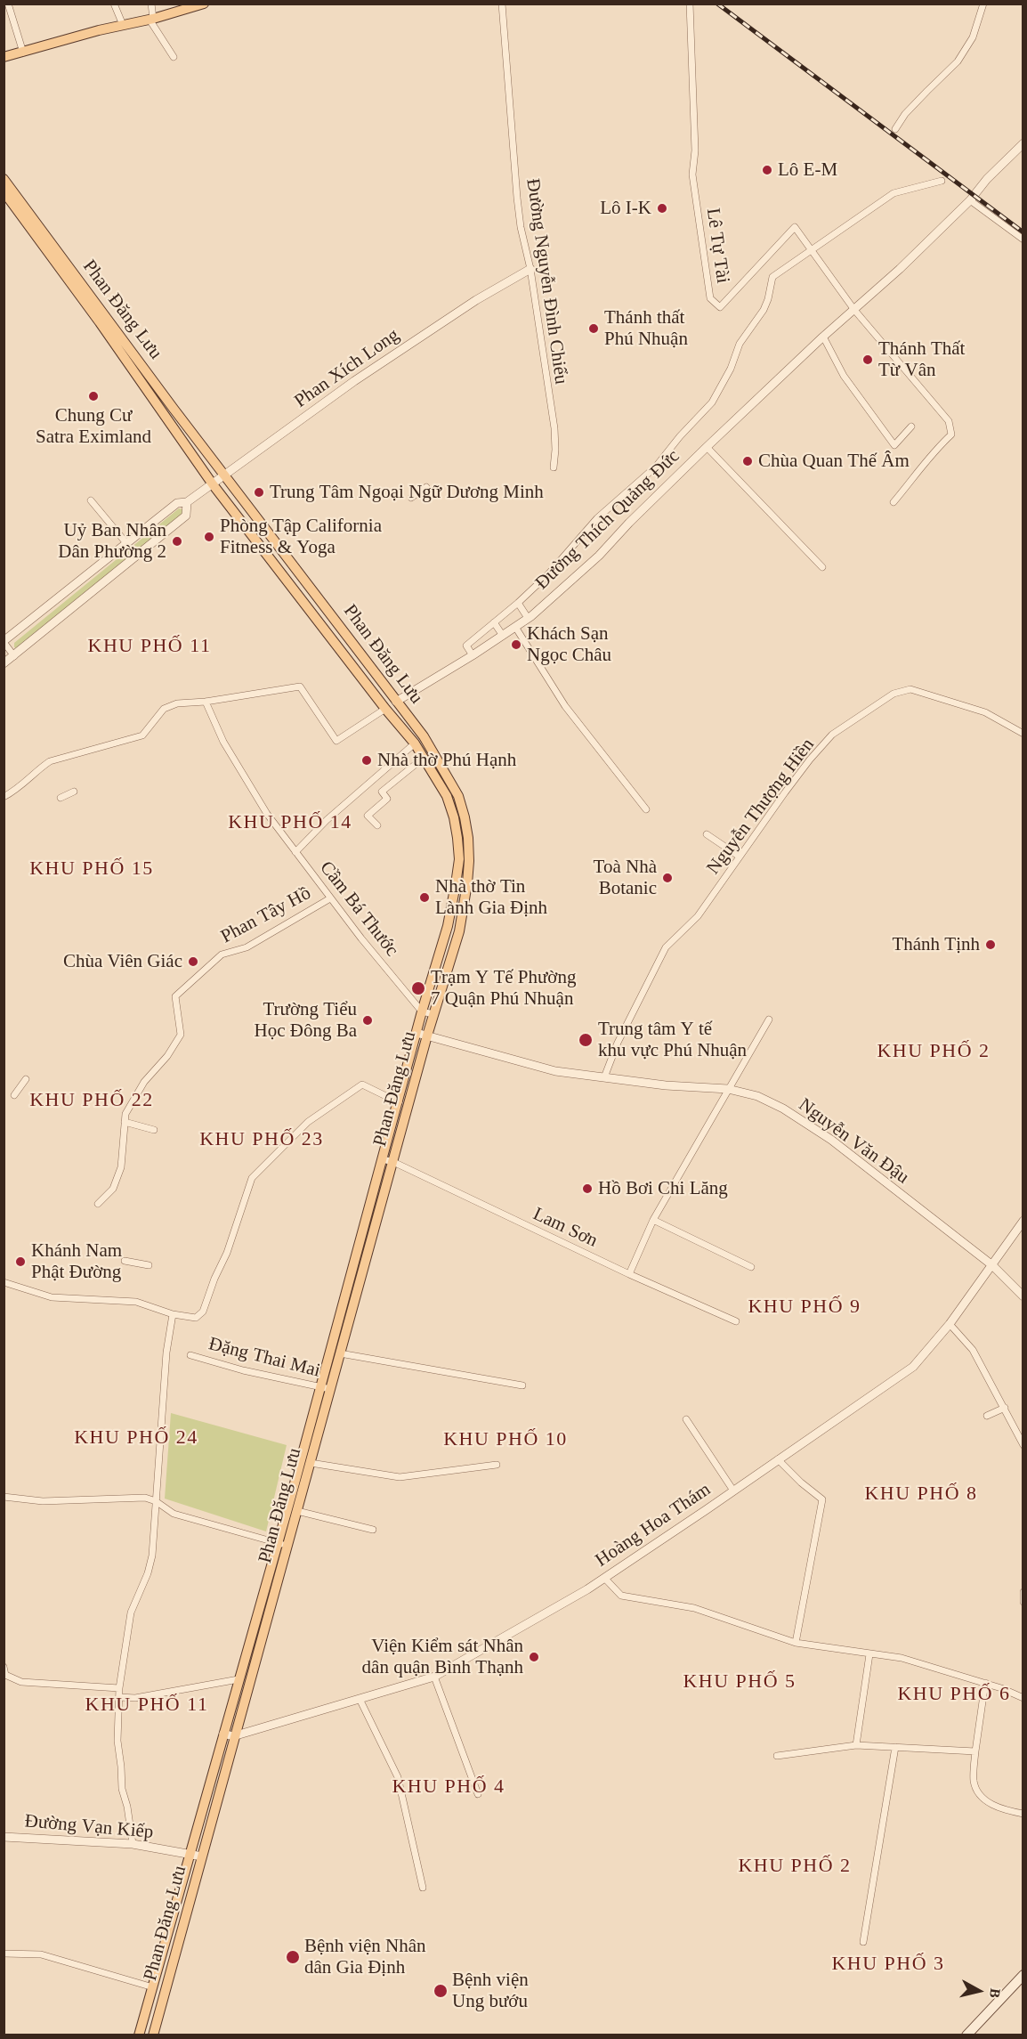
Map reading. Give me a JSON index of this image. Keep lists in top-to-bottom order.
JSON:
{
  "streets": {
    "main road": ["Phan Đăng Lưu"],
    "street": [
      "Lê Tự Tài",
      "Đường Nguyễn Đình Chiểu",
      "Phan Xích Long",
      "Đường Thích Quảng Đức",
      "Nguyễn Thượng Hiền",
      "Cầm Bá Thước",
      "Phan Tây Hồ",
      "Nguyễn Văn Đậu",
      "Lam Sơn",
      "Đặng Thai Mai",
      "Hoàng Hoa Thám",
      "Đường Vạn Kiếp"
    ]
  },
  "crossings": [
    ["Đường Nguyễn Đình Chiểu", "Phan Xích Long"],
    ["Phan Đăng Lưu", "Phan Xích Long"],
    ["Phan Đăng Lưu", "Đường Thích Quảng Đức"],
    ["Phan Đăng Lưu", "Cầm Bá Thước"],
    ["Phan Đăng Lưu", "Nguyễn Văn Đậu"],
    ["Phan Đăng Lưu", "Lam Sơn"],
    ["Phan Đăng Lưu", "Đặng Thai Mai"],
    ["Phan Đăng Lưu", "Hoàng Hoa Thám"],
    ["Phan Đăng Lưu", "Đường Vạn Kiếp"],
    ["Nguyễn Thượng Hiền", "Nguyễn Văn Đậu"],
    ["Cầm Bá Thước", "Phan Tây Hồ"],
    ["Nguyễn Văn Đậu", "Hoàng Hoa Thám"]
  ],
  "districts": [
    "KHU PHỐ 11",
    "KHU PHỐ 14",
    "KHU PHỐ 15",
    "KHU PHỐ 2",
    "KHU PHỐ 22",
    "KHU PHỐ 23",
    "KHU PHỐ 9",
    "KHU PHỐ 24",
    "KHU PHỐ 10",
    "KHU PHỐ 8",
    "KHU PHỐ 5",
    "KHU PHỐ 6",
    "KHU PHỐ 11",
    "KHU PHỐ 4",
    "KHU PHỐ 2",
    "KHU PHỐ 3"
  ],
  "places": [
    "Lô E-M",
    "Lô I-K",
    "Thánh thất Phú Nhuận",
    "Thánh Thất Từ Vân",
    "Chung Cư Satra Eximland",
    "Chùa Quan Thế Âm",
    "Trung Tâm Ngoại Ngữ Dương Minh",
    "Phòng Tập California Fitness & Yoga",
    "Uỷ Ban Nhân Dân Phường 2",
    "Khách Sạn Ngọc Châu",
    "Nhà thờ Phú Hạnh",
    "Toà Nhà Botanic",
    "Nhà thờ Tin Lành Gia Định",
    "Thánh Tịnh",
    "Chùa Viên Giác",
    "Trạm Y Tế Phường 7 Quận Phú Nhuận",
    "Trường Tiểu Học Đông Ba",
    "Trung tâm Y tế khu vực Phú Nhuận",
    "Hồ Bơi Chi Lăng",
    "Khánh Nam Phật Đường",
    "Viện Kiểm sát Nhân dân quận Bình Thạnh",
    "Bệnh viện Nhân dân Gia Định",
    "Bệnh viện Ung bướu"
  ],
  "north": "right"
}
